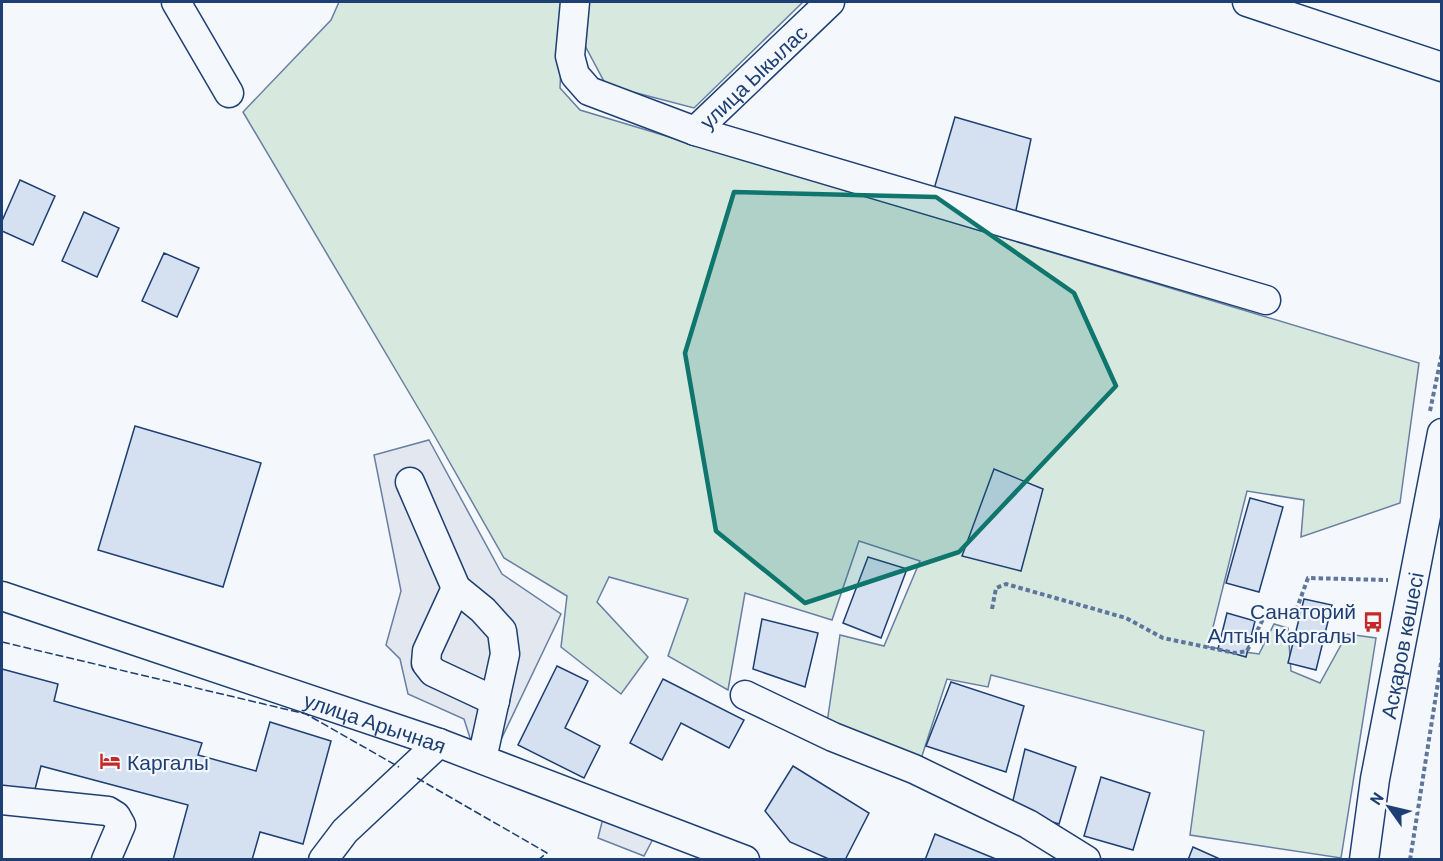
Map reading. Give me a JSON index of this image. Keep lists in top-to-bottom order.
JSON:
{
  "streets": {
    "street": ["улица Ыкылас", "Асқаров көшесі", "улица Арычная"]
  },
  "places": {
    "bus stop": ["Санаторий Алтын Каргалы"],
    "hotel": ["Каргалы"]
  },
  "north": "top left"
}
